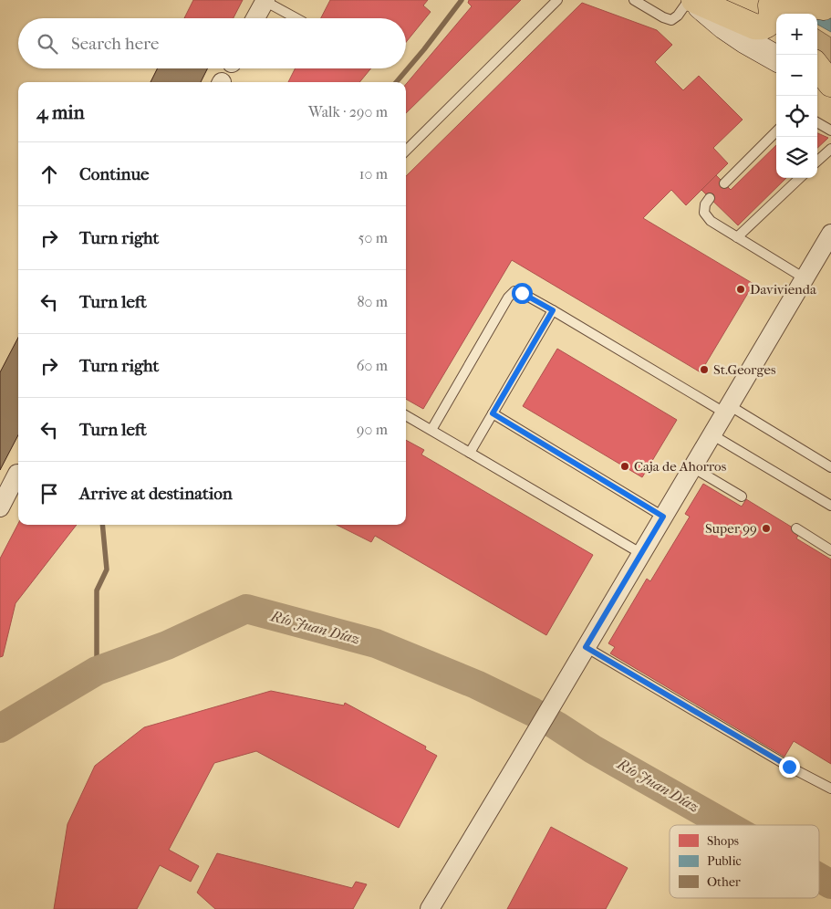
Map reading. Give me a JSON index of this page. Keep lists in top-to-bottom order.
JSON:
{
  "water": ["Río Juan Díaz"],
  "places": [
    "Davivienda",
    "St.Georges",
    "Caja de Ahorros",
    "Super 99"
  ],
  "legend": ["Shops", "Public", "Other"],
  "page": {
    "map_buttons": ["+", "−"],
    "search": "Search here",
    "heading": ["4 min", "Walk · 290 m"],
    "list": [
      ["Continue", "10 m"],
      ["Turn right", "50 m"],
      ["Turn left", "80 m"],
      ["Turn right", "60 m"],
      ["Turn left", "90 m"],
      "Arrive at destination"
    ]
  }
}
